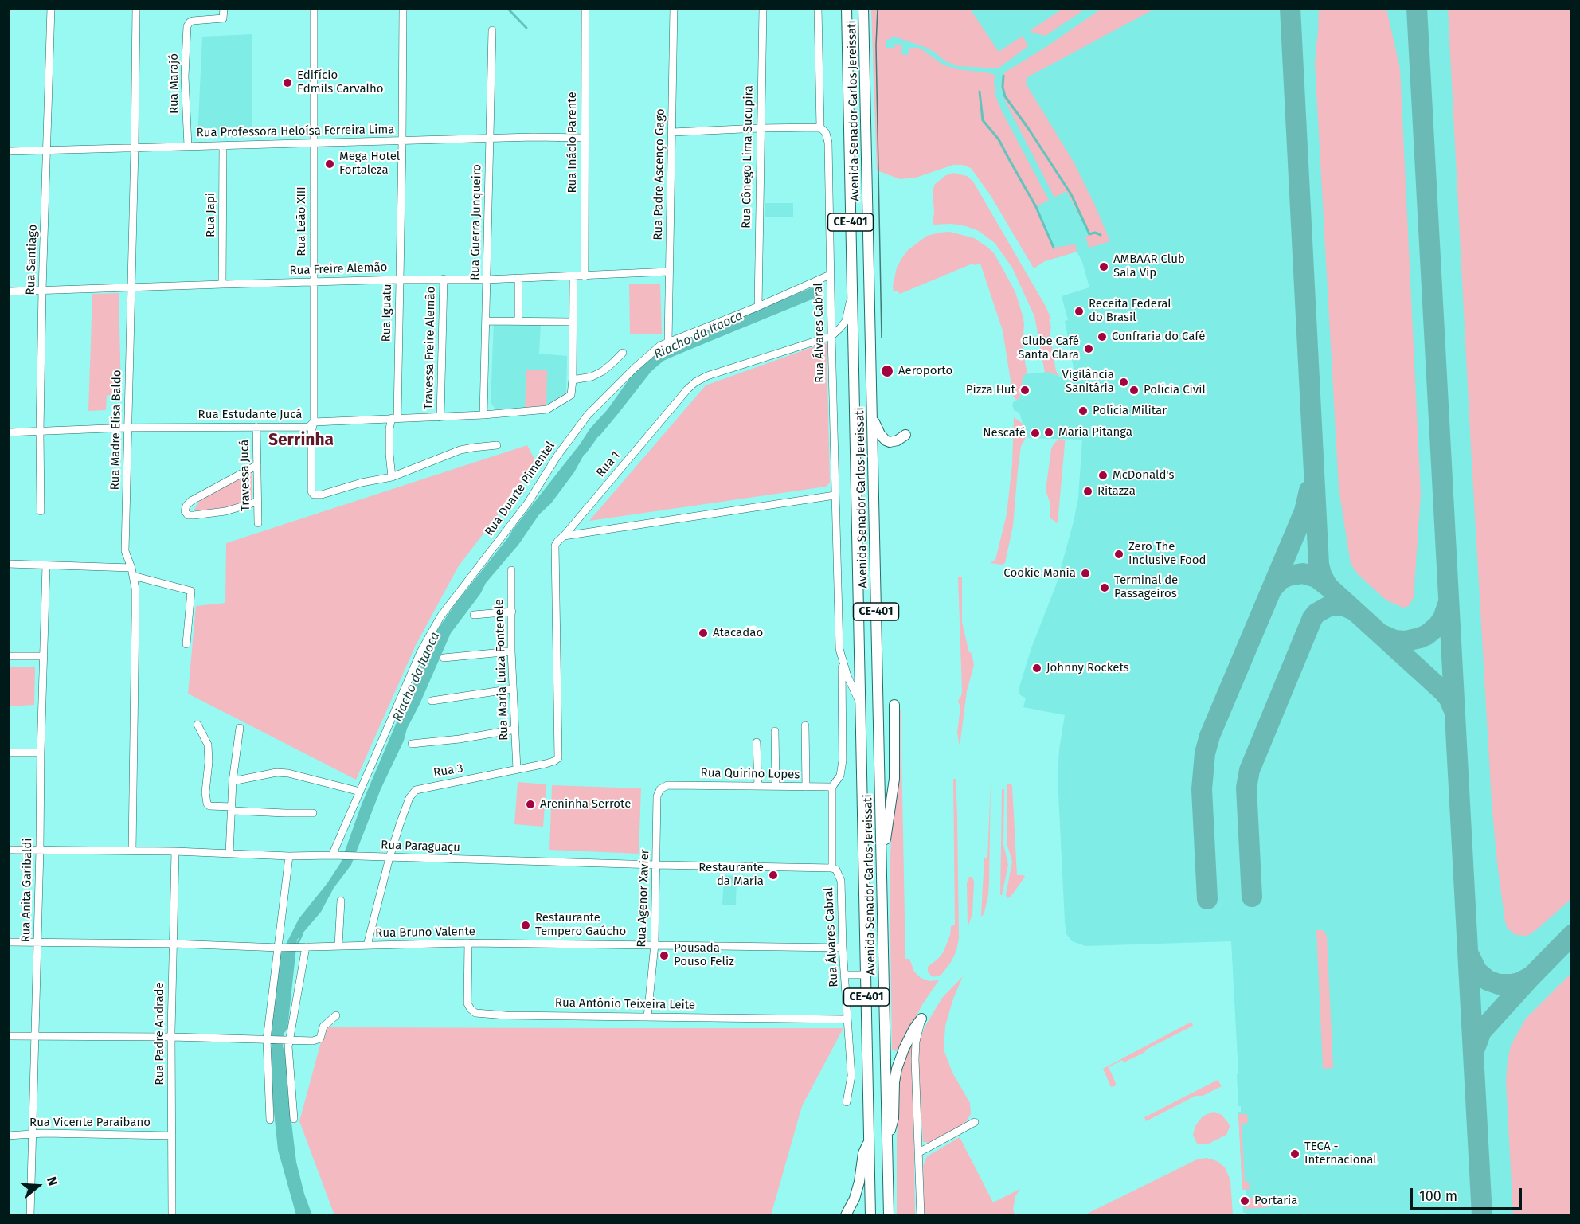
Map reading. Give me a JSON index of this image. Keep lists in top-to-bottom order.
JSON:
{
  "streets": {
    "main road": ["Avenida Senador Carlos Jereissati", "CE-401"],
    "street": [
      "Rua Marajó",
      "Rua Professora Heloísa Ferreira Lima",
      "Rua Inácio Parente",
      "Rua Cônego Lima Sucupira",
      "Rua Padre Ascenço Gago",
      "Rua Japi",
      "Rua Leão XIII",
      "Rua Guerra Junqueiro",
      "Rua Santiago",
      "Rua Freire Alemão",
      "Rua Iguatu",
      "Rua Álvares Cabral",
      "Travessa Freire Alemão",
      "Rua Estudante Jucá",
      "Rua Madre Elisa Baldo",
      "Rua 1",
      "Travessa Jucá",
      "Rua Duarte Pimentel",
      "Rua Maria Luiza Fontenele",
      "Rua 3",
      "Rua Quirino Lopes",
      "Rua Paraguaçu",
      "Rua Anita Garibaldi",
      "Rua Agenor Xavier",
      "Rua Bruno Valente",
      "Rua Antônio Teixeira Leite",
      "Rua Padre Andrade",
      "Rua Vicente Paraibano"
    ]
  },
  "crossings": [
    ["Rua Marajó", "Rua Professora Heloísa Ferreira Lima"],
    ["Avenida Senador Carlos Jereissati", "Rua Álvares Cabral"],
    ["Rua Professora Heloísa Ferreira Lima", "Rua Inácio Parente"],
    ["Rua Professora Heloísa Ferreira Lima", "Rua Japi"],
    ["Rua Professora Heloísa Ferreira Lima", "Rua Leão XIII"],
    ["Rua Professora Heloísa Ferreira Lima", "Rua Guerra Junqueiro"],
    ["Rua Professora Heloísa Ferreira Lima", "Rua Santiago"],
    ["Rua Professora Heloísa Ferreira Lima", "Rua Iguatu"],
    ["Rua Professora Heloísa Ferreira Lima", "Rua Madre Elisa Baldo"],
    ["Rua Inácio Parente", "Rua Freire Alemão"],
    ["Rua Cônego Lima Sucupira", "Rua Duarte Pimentel"],
    ["Rua Padre Ascenço Gago", "Rua Freire Alemão"],
    ["Rua Padre Ascenço Gago", "Rua Duarte Pimentel"],
    ["Rua Japi", "Rua Freire Alemão"],
    ["Rua Leão XIII", "Rua Freire Alemão"],
    ["Rua Leão XIII", "Rua Iguatu"],
    ["Rua Leão XIII", "Rua Estudante Jucá"],
    ["Rua Guerra Junqueiro", "Rua Freire Alemão"],
    ["Rua Guerra Junqueiro", "Rua Estudante Jucá"],
    ["Rua Santiago", "Rua Freire Alemão"],
    ["Rua Santiago", "Rua Estudante Jucá"],
    ["Rua Freire Alemão", "Rua Iguatu"],
    ["Rua Freire Alemão", "Travessa Freire Alemão"],
    ["Rua Freire Alemão", "Rua Madre Elisa Baldo"],
    ["Rua Iguatu", "Rua Estudante Jucá"],
    ["Rua Álvares Cabral", "Rua 1"],
    ["Rua Álvares Cabral", "Rua Duarte Pimentel"],
    ["Rua Álvares Cabral", "Rua Quirino Lopes"],
    ["Rua Álvares Cabral", "Rua Paraguaçu"],
    ["Rua Álvares Cabral", "Rua Bruno Valente"],
    ["Rua Álvares Cabral", "Rua Antônio Teixeira Leite"],
    ["Travessa Freire Alemão", "Rua Estudante Jucá"],
    ["Rua Estudante Jucá", "Rua Madre Elisa Baldo"],
    ["Rua Estudante Jucá", "Travessa Jucá"],
    ["Rua Madre Elisa Baldo", "Rua Paraguaçu"],
    ["Rua 1", "Rua 3"],
    ["Rua Duarte Pimentel", "Rua Paraguaçu"],
    ["Rua Maria Luiza Fontenele", "Rua 3"],
    ["Rua 3", "Rua Paraguaçu"],
    ["Rua Quirino Lopes", "Rua Agenor Xavier"],
    ["Rua Paraguaçu", "Rua Anita Garibaldi"],
    ["Rua Paraguaçu", "Rua Agenor Xavier"],
    ["Rua Paraguaçu", "Rua Padre Andrade"],
    ["Rua Anita Garibaldi", "Rua Bruno Valente"],
    ["Rua Anita Garibaldi", "Rua Vicente Paraibano"],
    ["Rua Agenor Xavier", "Rua Bruno Valente"],
    ["Rua Agenor Xavier", "Rua Antônio Teixeira Leite"],
    ["Rua Bruno Valente", "Rua Antônio Teixeira Leite"],
    ["Rua Bruno Valente", "Rua Padre Andrade"],
    ["Rua Padre Andrade", "Rua Vicente Paraibano"]
  ],
  "districts": ["Serrinha"],
  "water": ["Riacho da Itaoca"],
  "places": [
    "Edifício Edmils Carvalho",
    "Mega Hotel Fortaleza",
    "AMBAAR Club Sala Vip",
    "Receita Federal do Brasil",
    "Confraria do Café",
    "Clube Café Santa Clara",
    "Aeroporto",
    "Vigilância Sanitária",
    "Pizza Hut",
    "Polícia Civil",
    "Polícia Militar",
    "Maria Pitanga",
    "Nescafé",
    "McDonald's",
    "Ritazza",
    "Zero The Inclusive Food",
    "Cookie Mania",
    "Terminal de Passageiros",
    "Atacadão",
    "Johnny Rockets",
    "Areninha Serrote",
    "Restaurante da Maria",
    "Restaurante Tempero Gaúcho",
    "Pousada Pouso Feliz",
    "TECA - Internacional",
    "Portaria"
  ],
  "scale_bar": "100 m",
  "north": "right"
}
